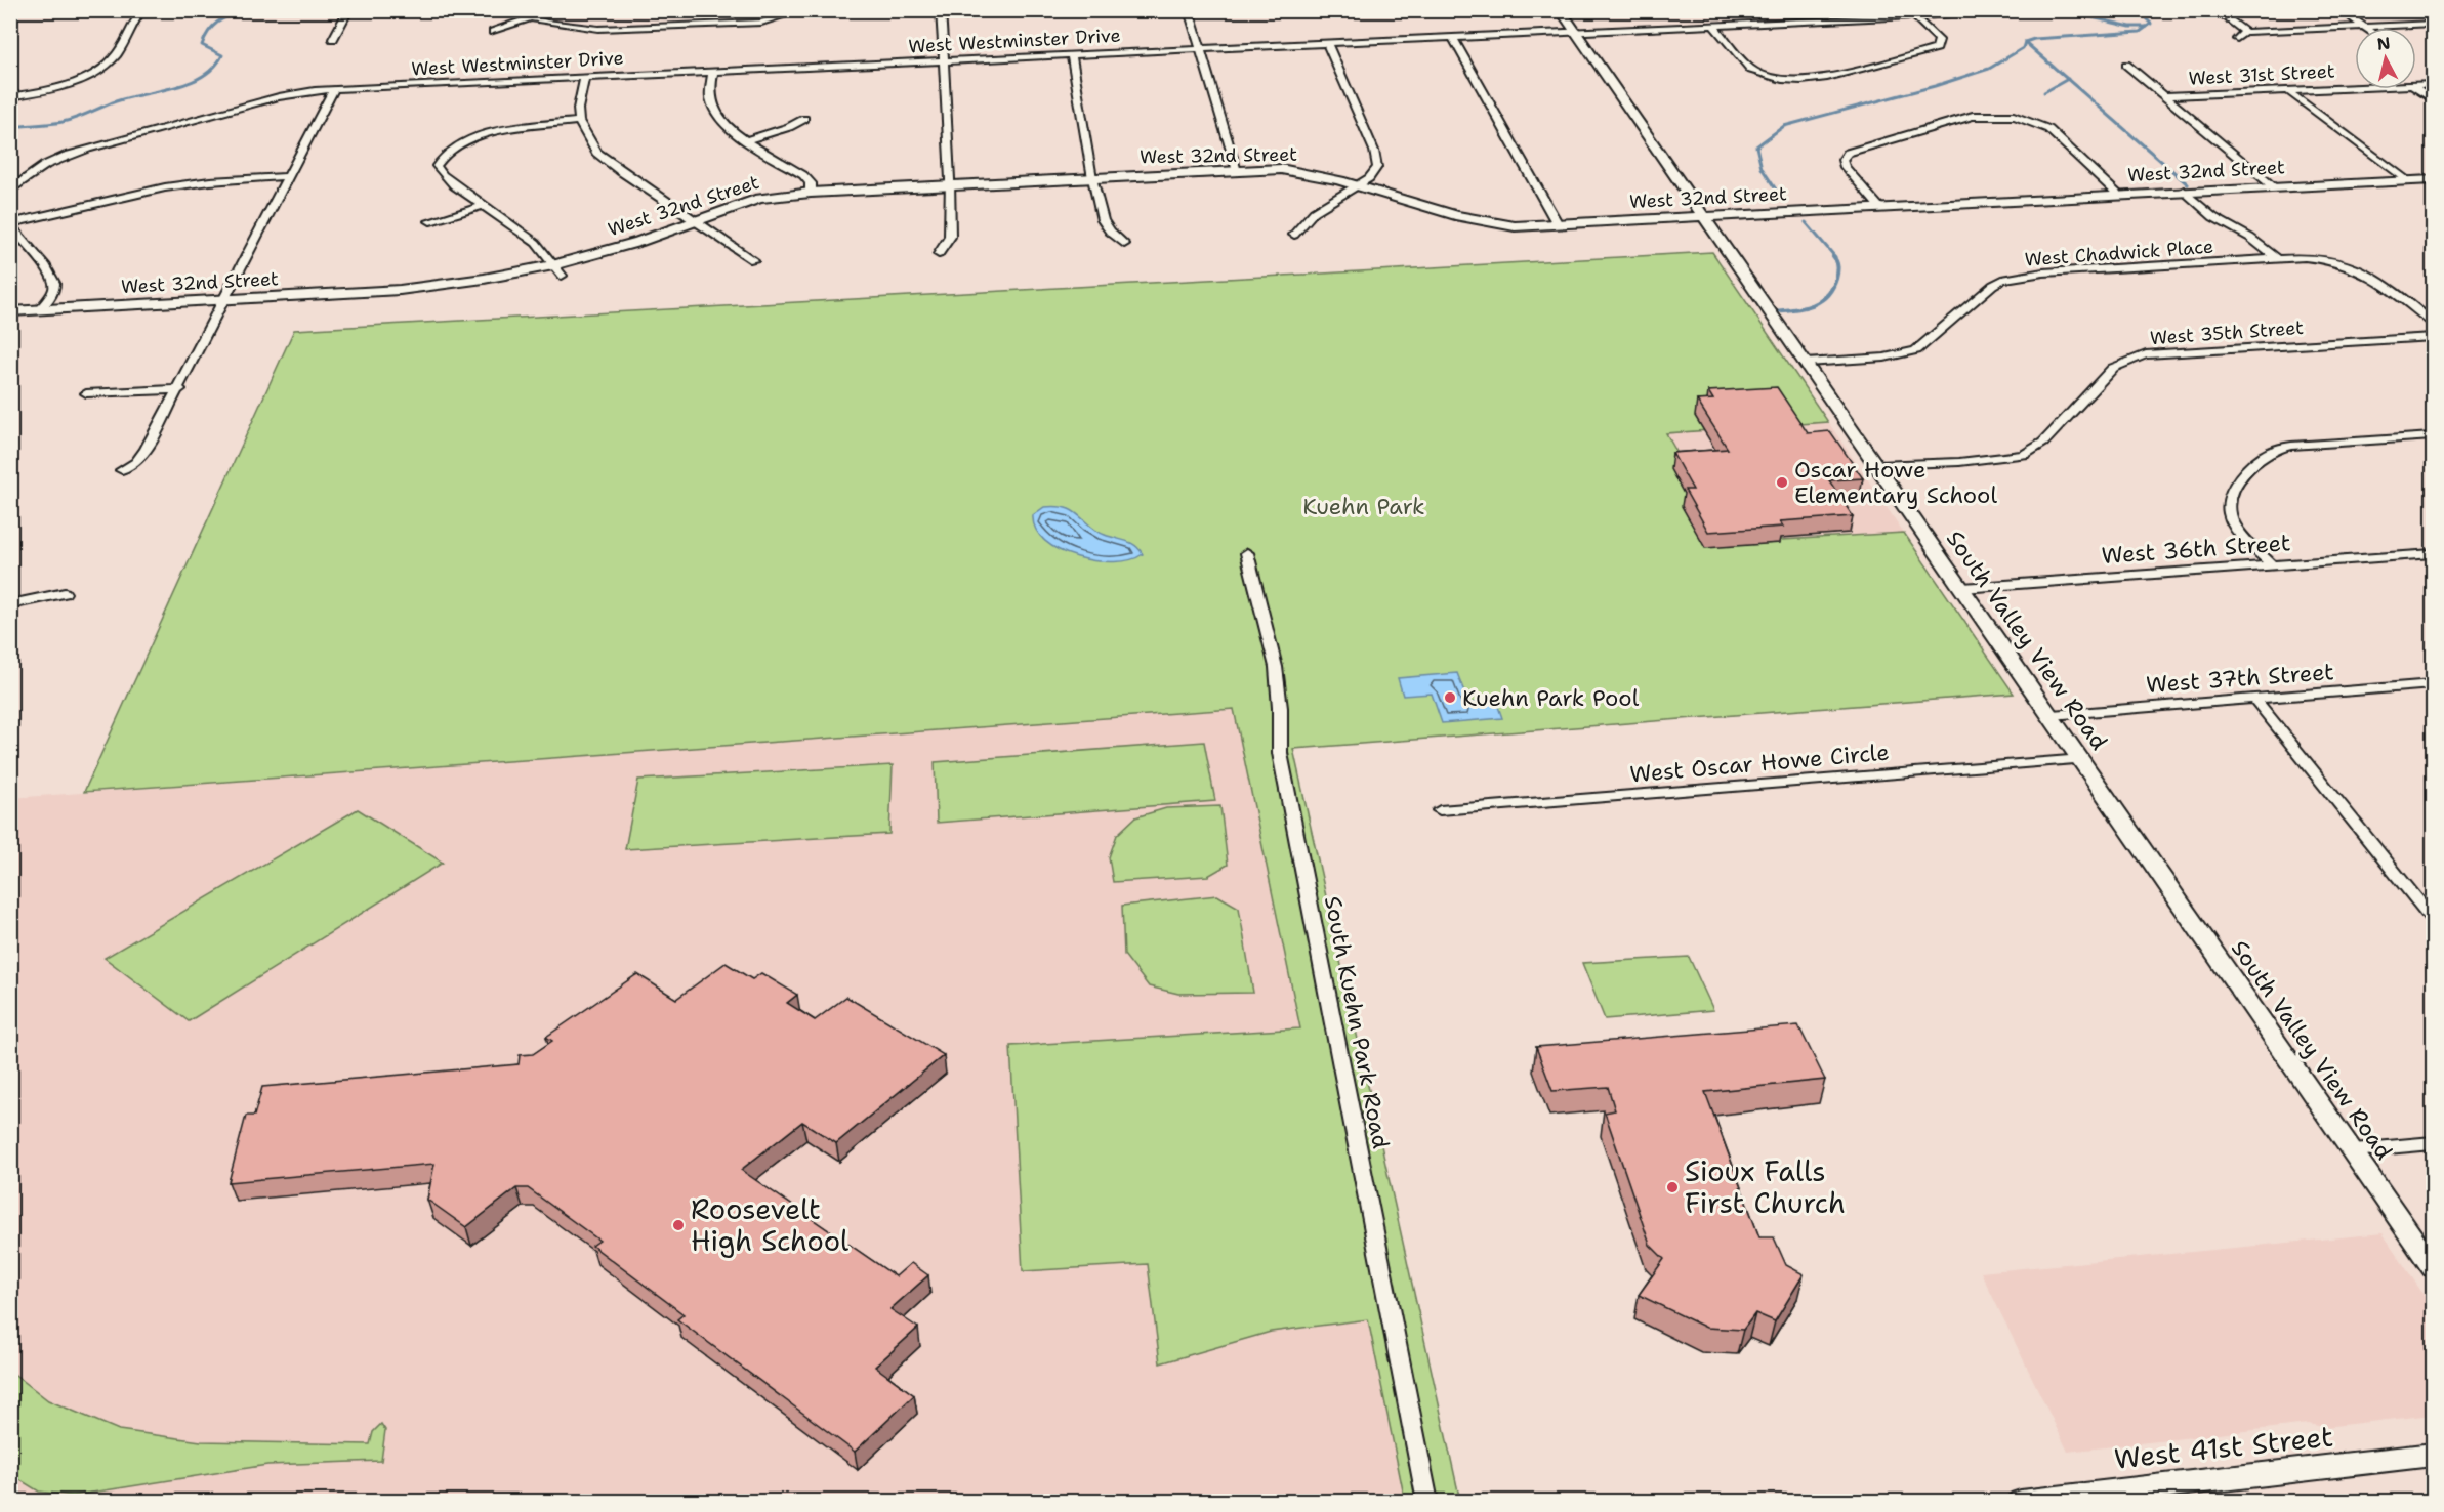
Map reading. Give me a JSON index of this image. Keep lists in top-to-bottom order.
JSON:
{
  "streets": {
    "street": [
      "West Westminster Drive",
      "West 31st Street",
      "West 32nd Street",
      "West Chadwick Place",
      "West 35th Street",
      "West 36th Street",
      "South Valley View Road",
      "West 37th Street",
      "West Oscar Howe Circle",
      "South Kuehn Park Road",
      "West 41st Street"
    ]
  },
  "crossings": [
    ["West Westminster Drive", "South Valley View Road"],
    ["West 32nd Street", "South Valley View Road"],
    ["West Chadwick Place", "South Valley View Road"],
    ["West 35th Street", "South Valley View Road"],
    ["West 36th Street", "South Valley View Road"],
    ["South Valley View Road", "West 37th Street"],
    ["South Valley View Road", "West Oscar Howe Circle"]
  ],
  "parks": ["Kuehn Park"],
  "places": [
    "Oscar Howe Elementary School",
    "Kuehn Park Pool",
    "Sioux Falls First Church",
    "Roosevelt High School"
  ],
  "north": "top"
}
